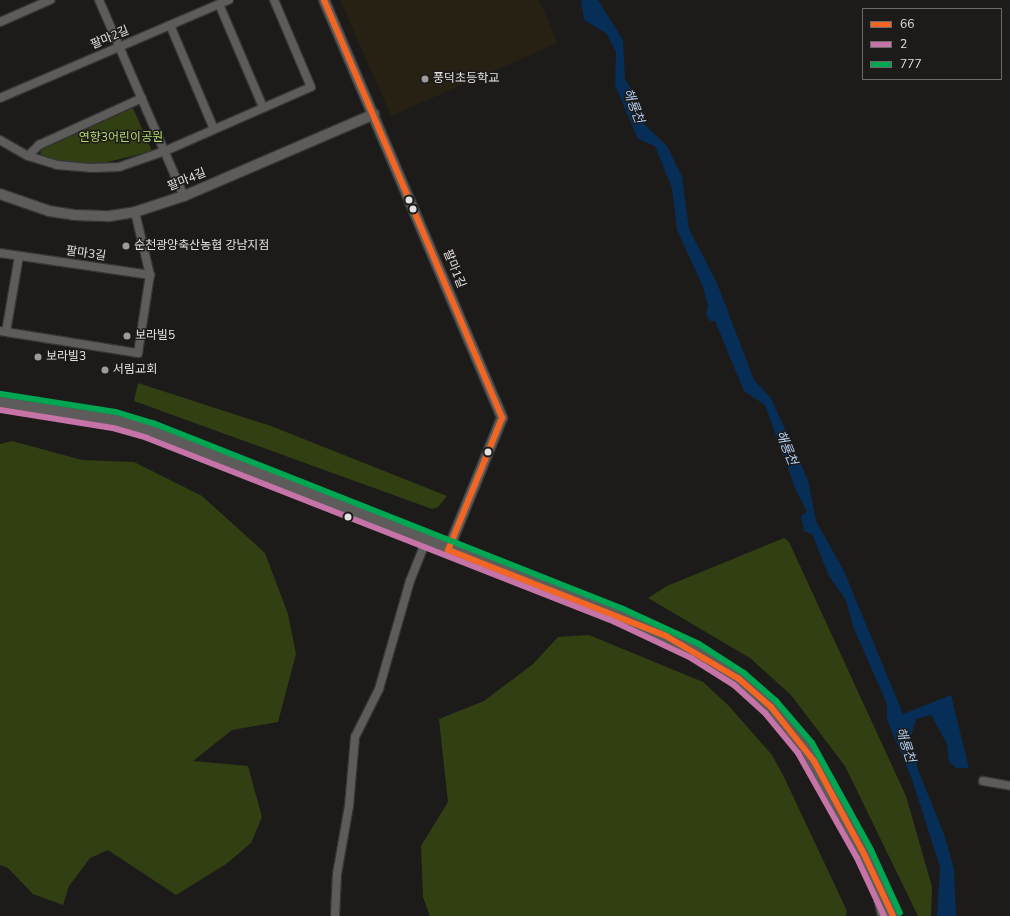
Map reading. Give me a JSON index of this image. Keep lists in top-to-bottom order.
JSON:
{
  "streets": {
    "street": [
      "팔마2길",
      "팔마4길",
      "팔마3길",
      "팔마1길"
    ]
  },
  "crossings": [
    ["팔마4길", "팔마1길"]
  ],
  "water": ["해룡천"],
  "parks": ["연향3어린이공원"],
  "places": [
    "풍덕초등학교",
    "순천광양축산농협 강남지점",
    "보라빌5",
    "보라빌3",
    "서림교회"
  ],
  "lines": ["transit line 66", "transit line 777", "transit line 2"],
  "legend": ["66", "2", "777"]
}
